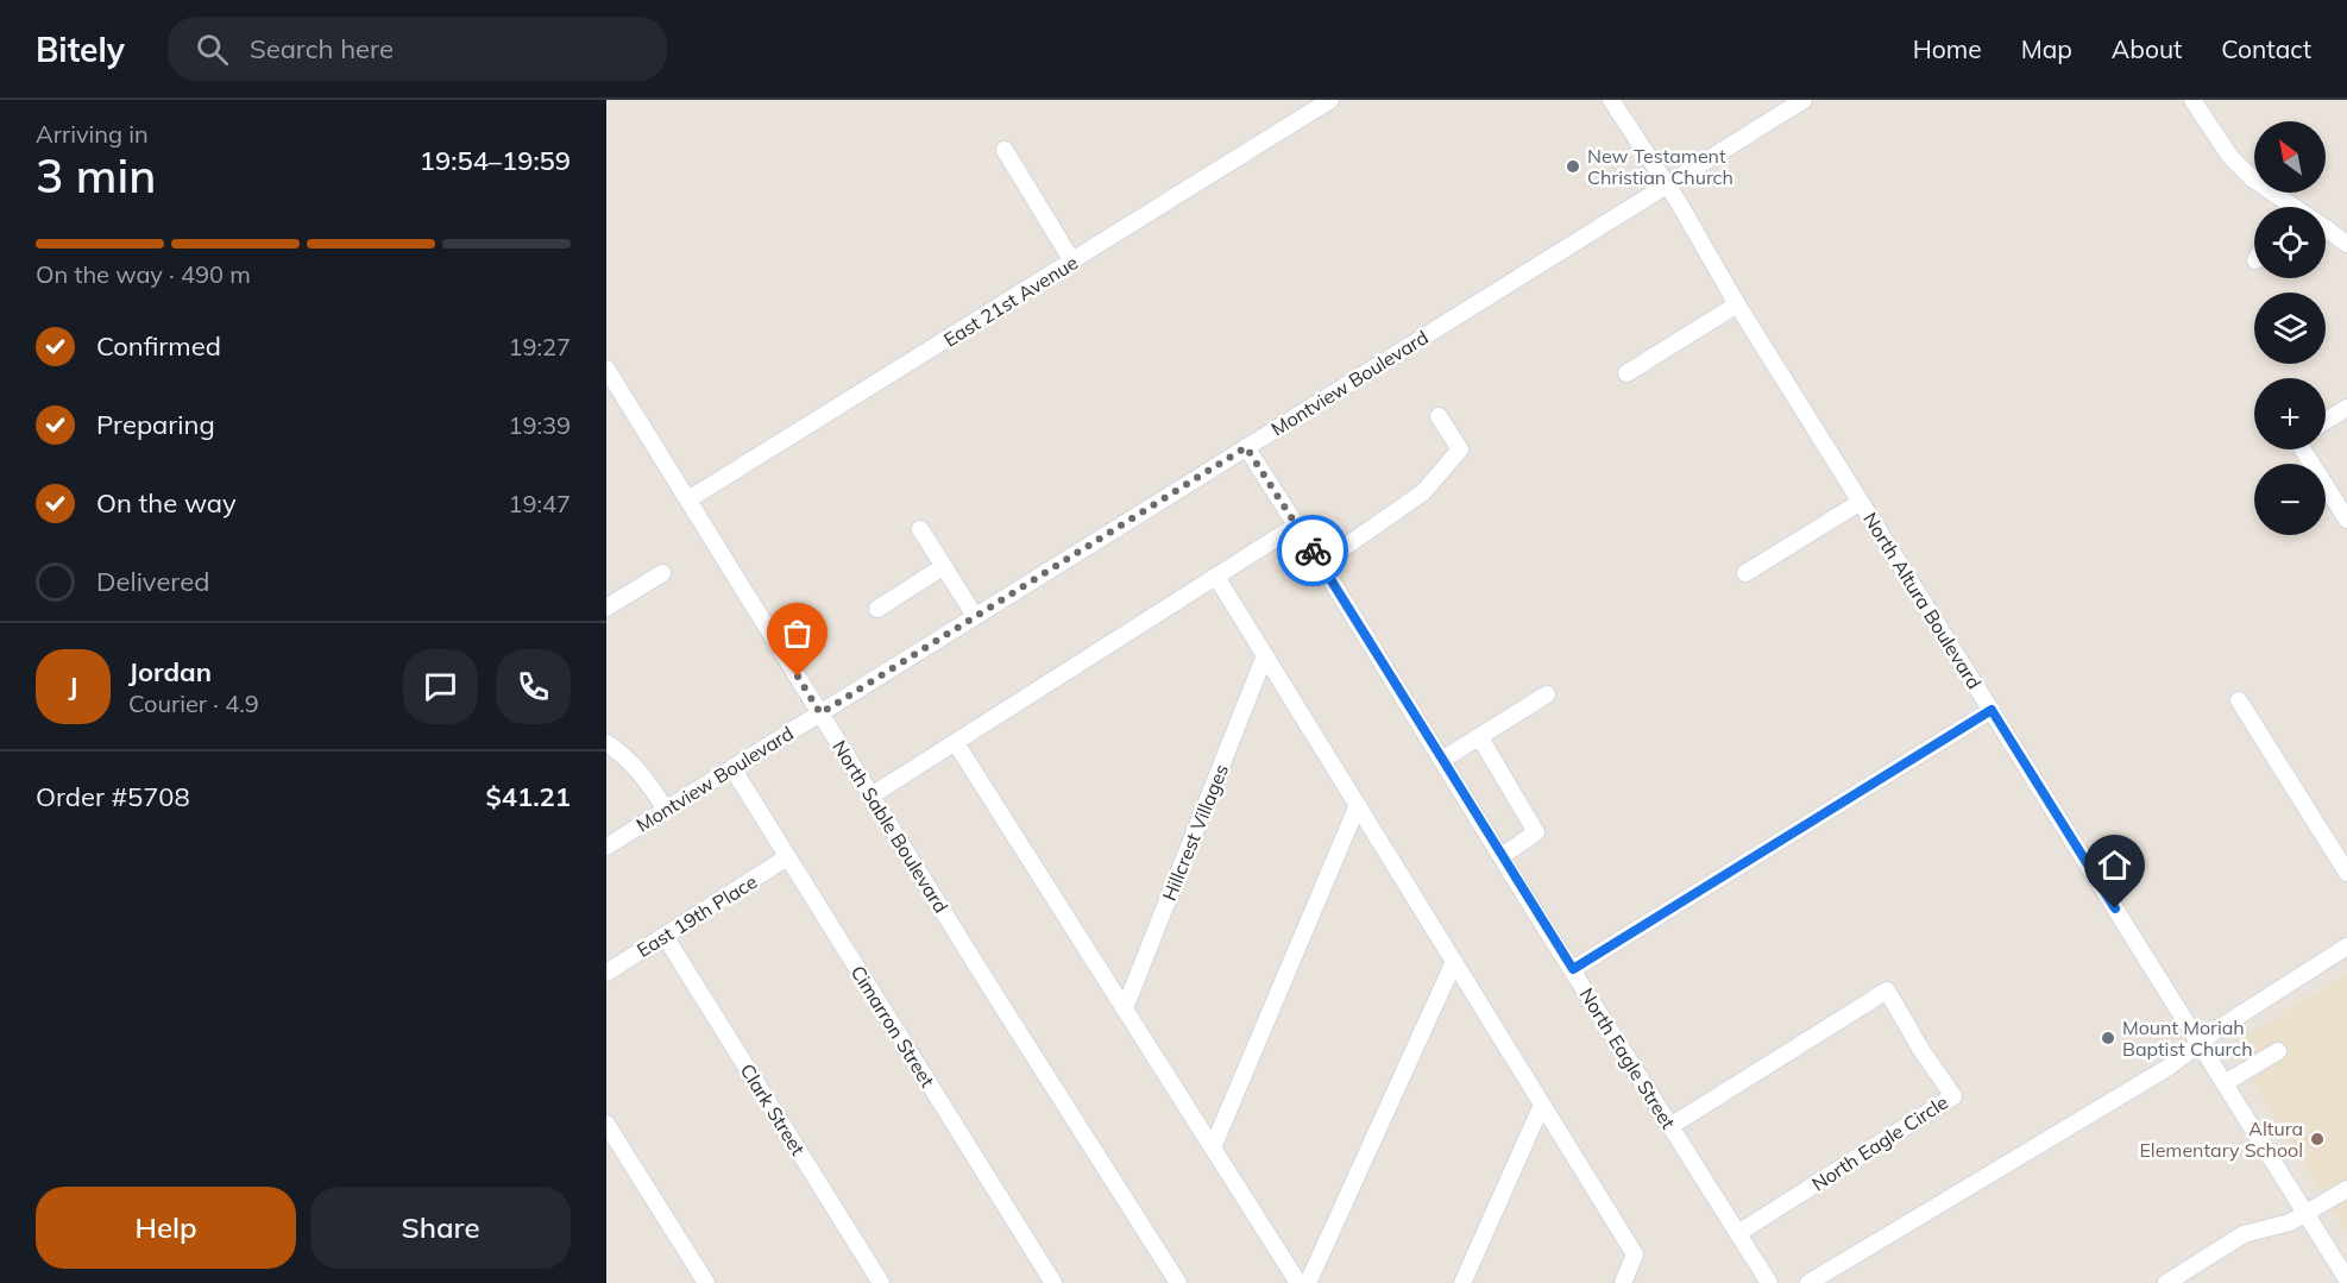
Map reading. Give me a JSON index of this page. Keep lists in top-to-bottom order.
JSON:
{
  "streets": {
    "street": [
      "East 21st Avenue",
      "Montview Boulevard",
      "North Altura Boulevard",
      "North Sable Boulevard",
      "Hillcrest Villages",
      "East 19th Place",
      "Cimarron Street",
      "North Eagle Street",
      "Clark Street",
      "North Eagle Circle"
    ]
  },
  "crossings": [
    ["East 21st Avenue", "North Sable Boulevard"],
    ["Montview Boulevard", "North Altura Boulevard"],
    ["Montview Boulevard", "North Sable Boulevard"],
    ["Montview Boulevard", "Cimarron Street"],
    ["Montview Boulevard", "North Eagle Street"],
    ["East 19th Place", "Cimarron Street"],
    ["East 19th Place", "Clark Street"],
    ["North Eagle Street", "North Eagle Circle"]
  ],
  "places": ["New Testament Christian Church", "Mount Moriah Baptist Church", "Altura Elementary School"],
  "north": "top left",
  "page": {
    "header": "Bitely",
    "search": "Search here",
    "nav": [
      "Home",
      "Map",
      "About",
      "Contact"
    ],
    "heading": ["3 min", "Arriving in", "19:54–19:59"],
    "panel": [
      "Jordan",
      "Courier · 4.9",
      "Order #5708",
      "$41.21"
    ],
    "map_buttons": ["+", "−"],
    "bar": "On the way · 490 m",
    "list": [
      ["Confirmed", "19:27"],
      ["Preparing", "19:39"],
      ["On the way", "19:47"],
      "Delivered"
    ],
    "round": "J",
    "buttons": ["Help", "Share"]
  }
}
